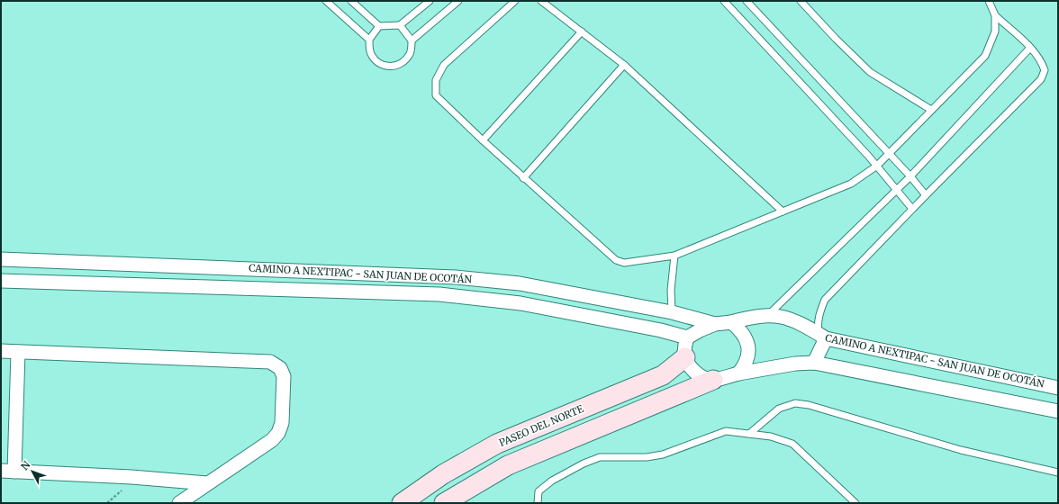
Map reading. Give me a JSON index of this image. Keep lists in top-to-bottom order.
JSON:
{
  "streets": {
    "street": ["CAMINO A NEXTIPAC - SAN JUAN DE OCOTÁN", "PASEO DEL NORTE"]
  },
  "crossings": [
    ["CAMINO A NEXTIPAC - SAN JUAN DE OCOTÁN", "PASEO DEL NORTE"]
  ],
  "north": "top left"
}
